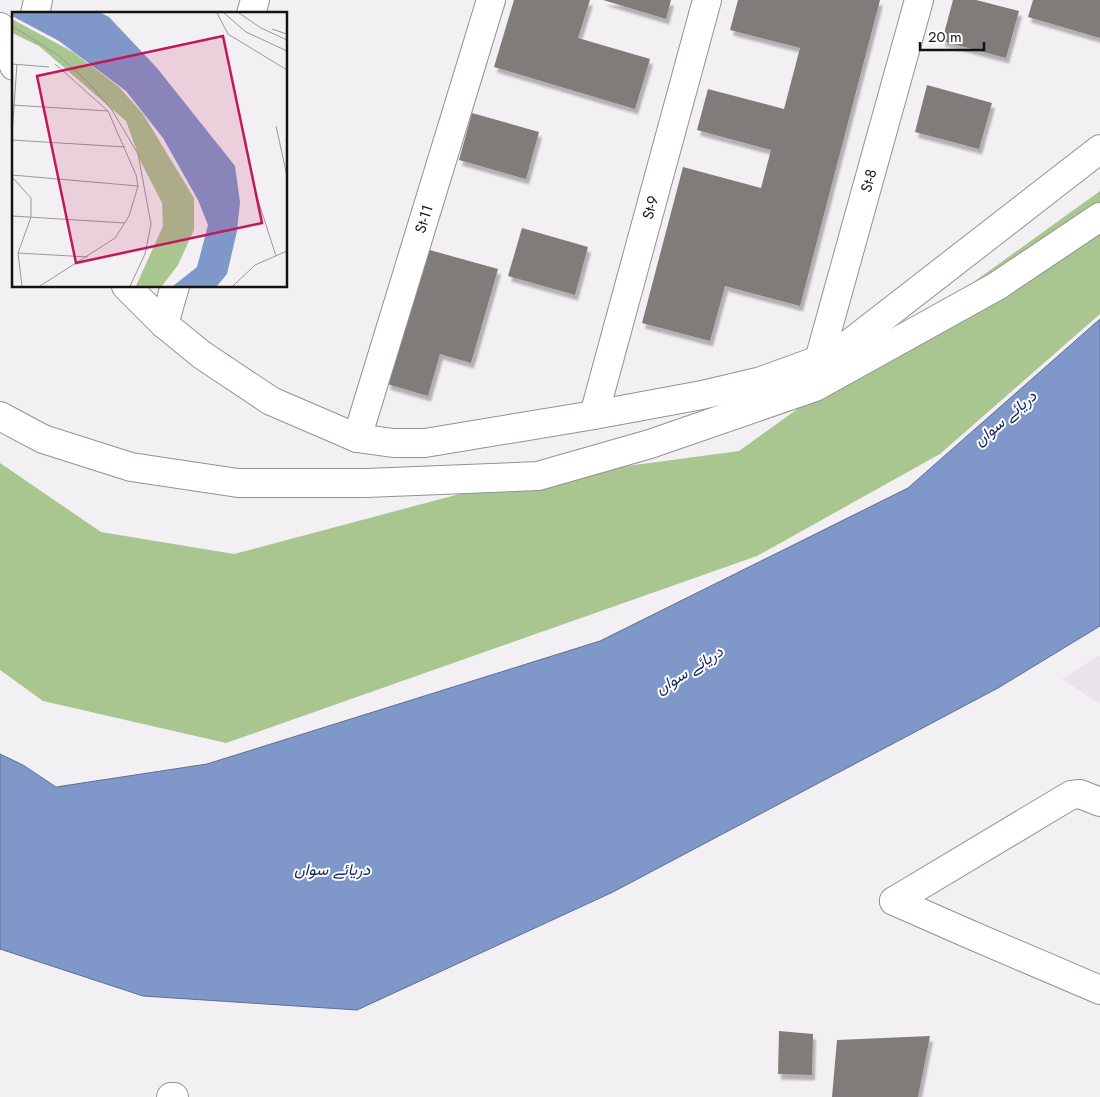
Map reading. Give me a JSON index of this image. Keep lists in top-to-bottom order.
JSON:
{
  "streets": {
    "street": ["St-8", "St-9", "St-11"]
  },
  "water": ["دریائے سواں"],
  "scale_bar": "20 m"
}
